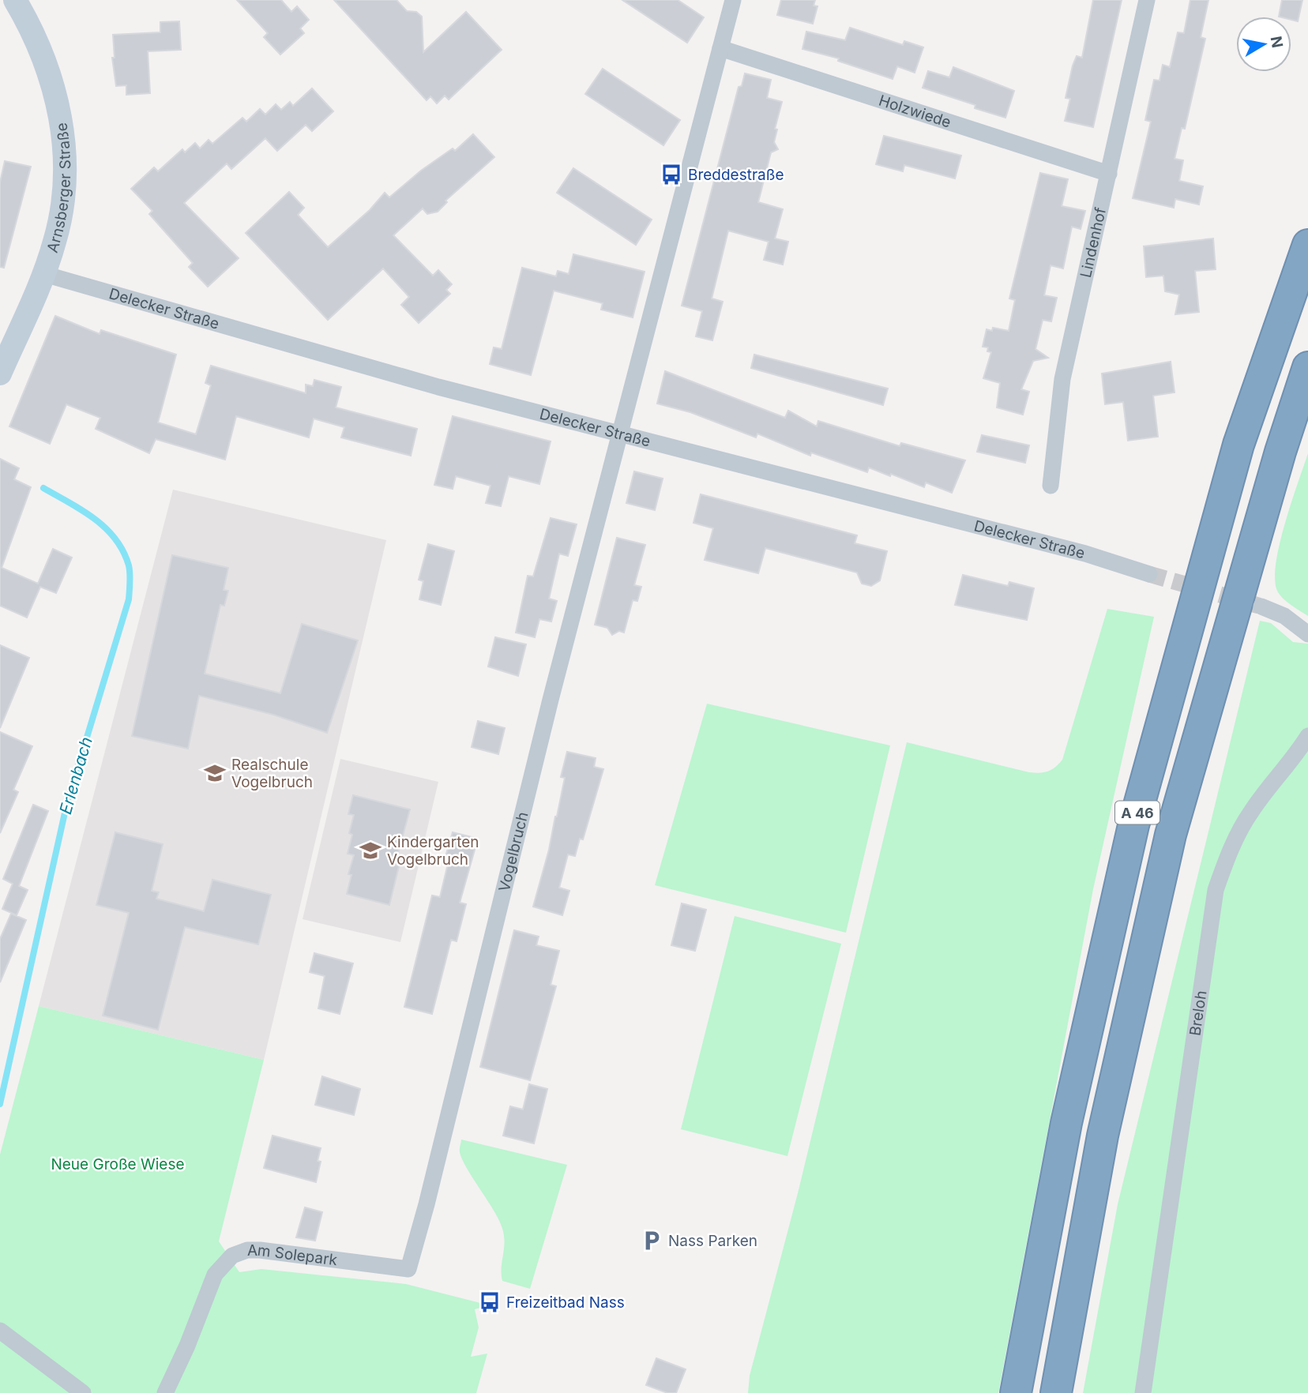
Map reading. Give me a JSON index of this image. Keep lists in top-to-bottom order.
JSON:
{
  "streets": {
    "highway": ["A 46"],
    "street": [
      "Holzwiede",
      "Arnsberger Straße",
      "Lindenhof",
      "Delecker Straße",
      "Vogelbruch",
      "Breloh",
      "Am Solepark"
    ]
  },
  "crossings": [
    ["Holzwiede", "Lindenhof"],
    ["Arnsberger Straße", "Delecker Straße"],
    ["Delecker Straße", "Vogelbruch"],
    ["Vogelbruch", "Am Solepark"]
  ],
  "water": ["Erlenbach"],
  "parks": ["Neue Große Wiese"],
  "places": {
    "bus stop": ["Breddestraße", "Freizeitbad Nass"],
    "school or university": ["Realschule Vogelbruch", "Kindergarten Vogelbruch"],
    "parking": ["Nass Parken"]
  },
  "north": "right"
}
